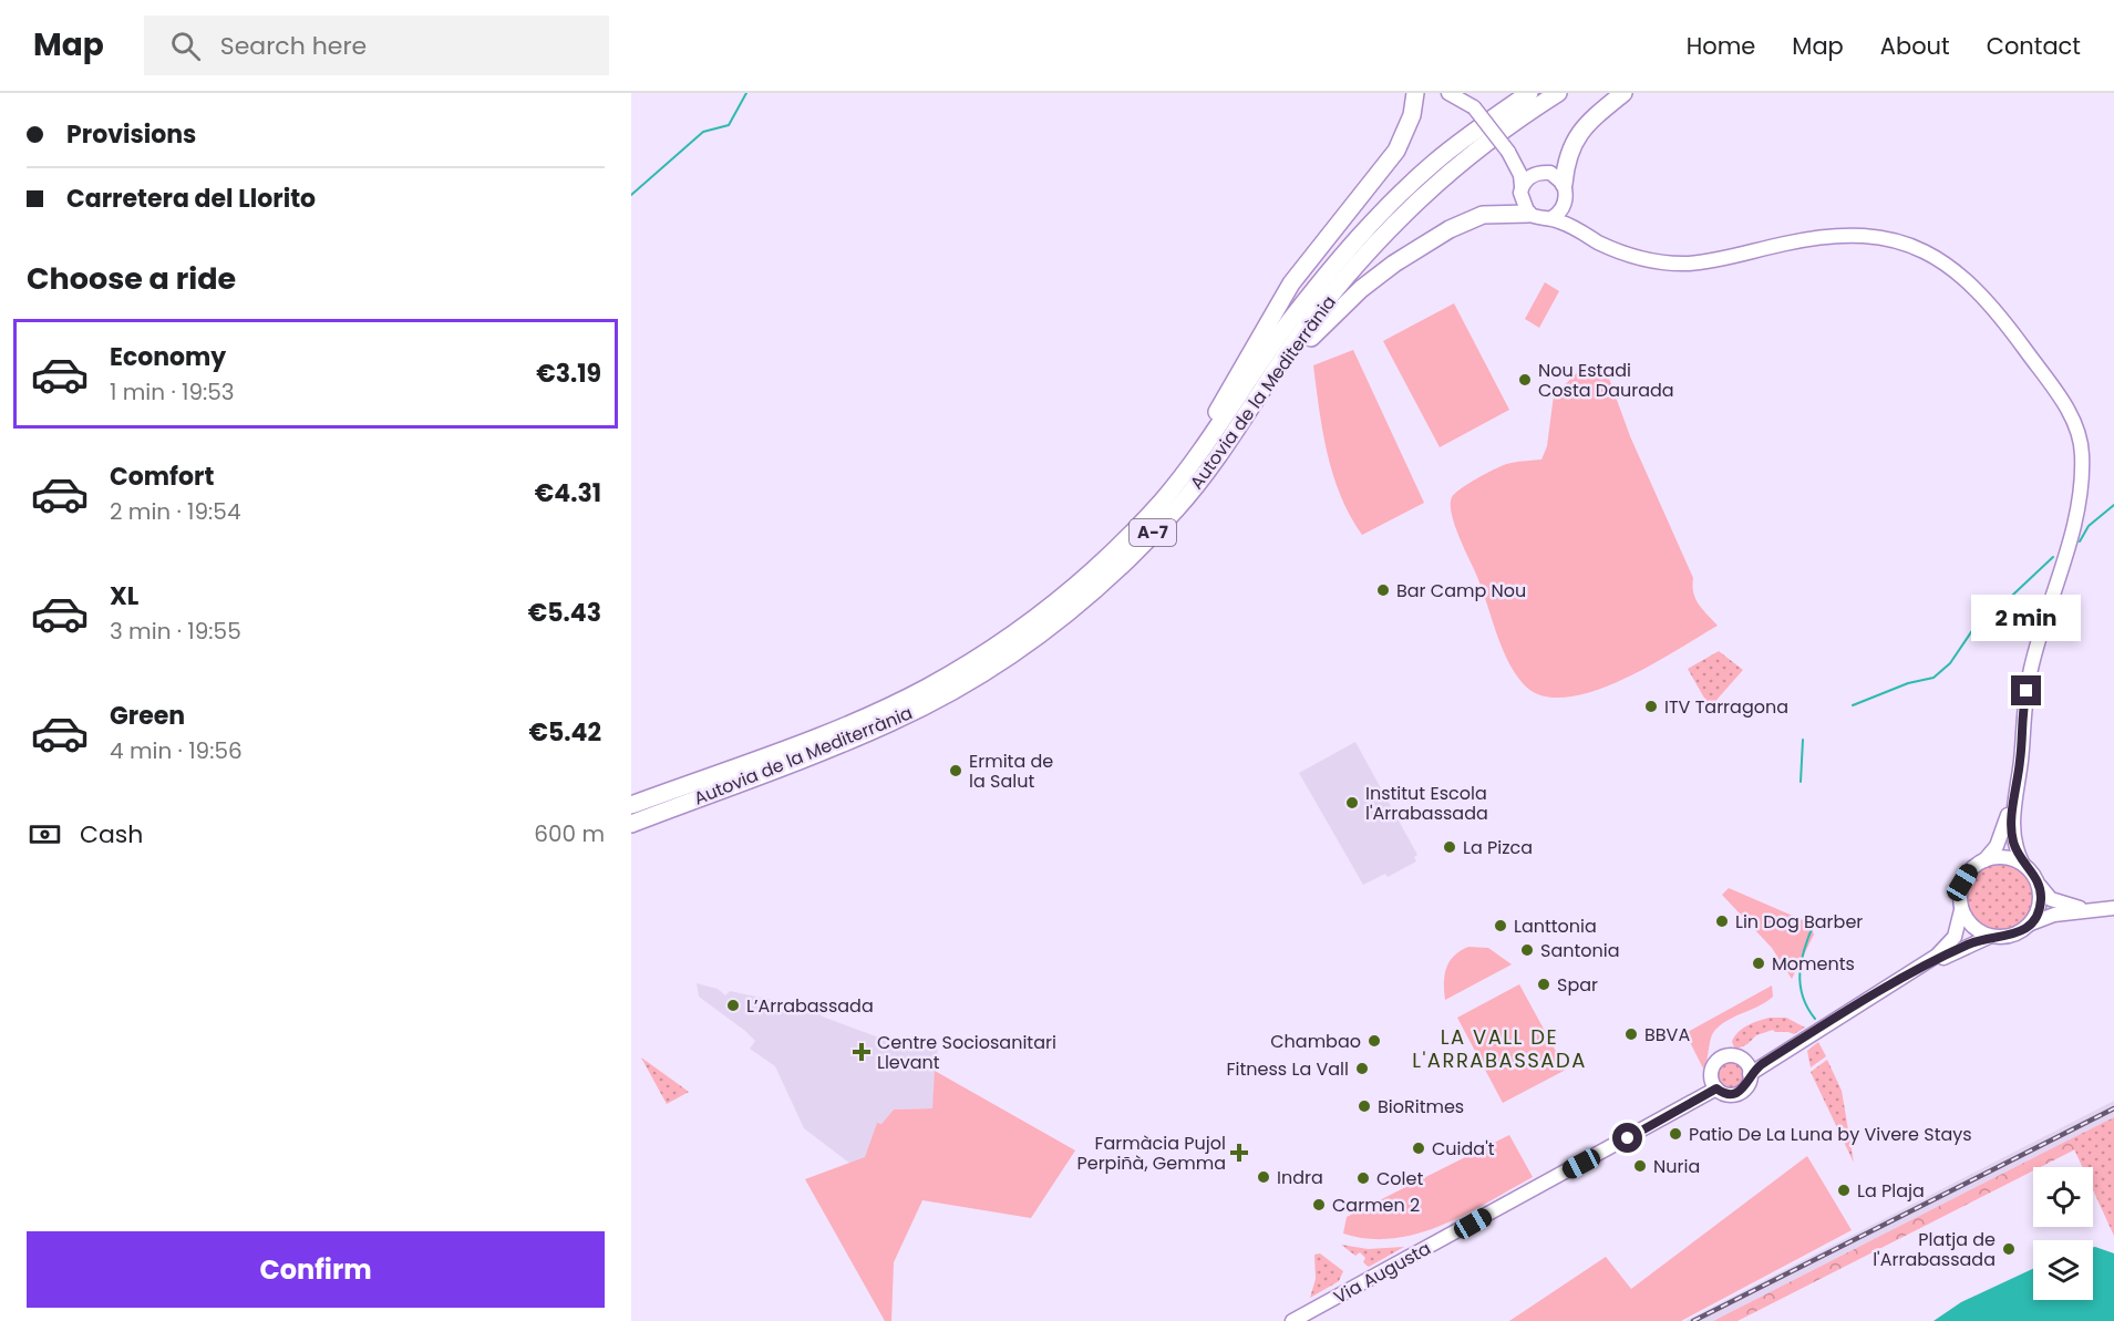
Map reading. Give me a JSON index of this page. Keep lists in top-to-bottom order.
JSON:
{
  "streets": {
    "highway": ["Autovia de la Mediterrània", "A-7"],
    "main road": ["Via Augusta"]
  },
  "districts": ["LA VALL DE L'ARRABASSADA"],
  "places": {
    "other": [
      "Nou Estadi Costa Daurada",
      "Bar Camp Nou",
      "ITV Tarragona",
      "Ermita de la Salut",
      "Institut Escola l'Arrabassada",
      "La Pizca",
      "Lin Dog Barber",
      "Lanttonia",
      "Santonia",
      "Moments",
      "Spar",
      "L’Arrabassada",
      "BBVA",
      "Chambao",
      "Fitness La Vall",
      "BioRitmes",
      "Patio De La Luna by Vivere Stays",
      "Cuida't",
      "Nuria",
      "Indra",
      "Colet",
      "La Plaja",
      "Carmen 2",
      "Platja de l'Arrabassada"
    ],
    "health": ["Centre Sociosanitari Llevant", "Farmàcia Pujol Perpiñà, Gemma"]
  },
  "page": {
    "header": "Map",
    "search": "Search here",
    "nav": [
      "Home",
      "Map",
      "About",
      "Contact"
    ],
    "banner": ["Provisions", "Carretera del Llorito"],
    "heading": "Choose a ride",
    "list": [
      {
        "name": "Economy",
        "note": "1 min · 19:53",
        "value": "€3.19"
      },
      {
        "name": "Comfort",
        "note": "2 min · 19:54",
        "value": "€4.31"
      },
      {
        "name": "XL",
        "note": "3 min · 19:55",
        "value": "€5.43"
      },
      {
        "name": "Green",
        "note": "4 min · 19:56",
        "value": "€5.42"
      }
    ],
    "bubble": "2 min",
    "pay": ["Cash", "600 m"],
    "buttons": "Confirm"
  }
}
